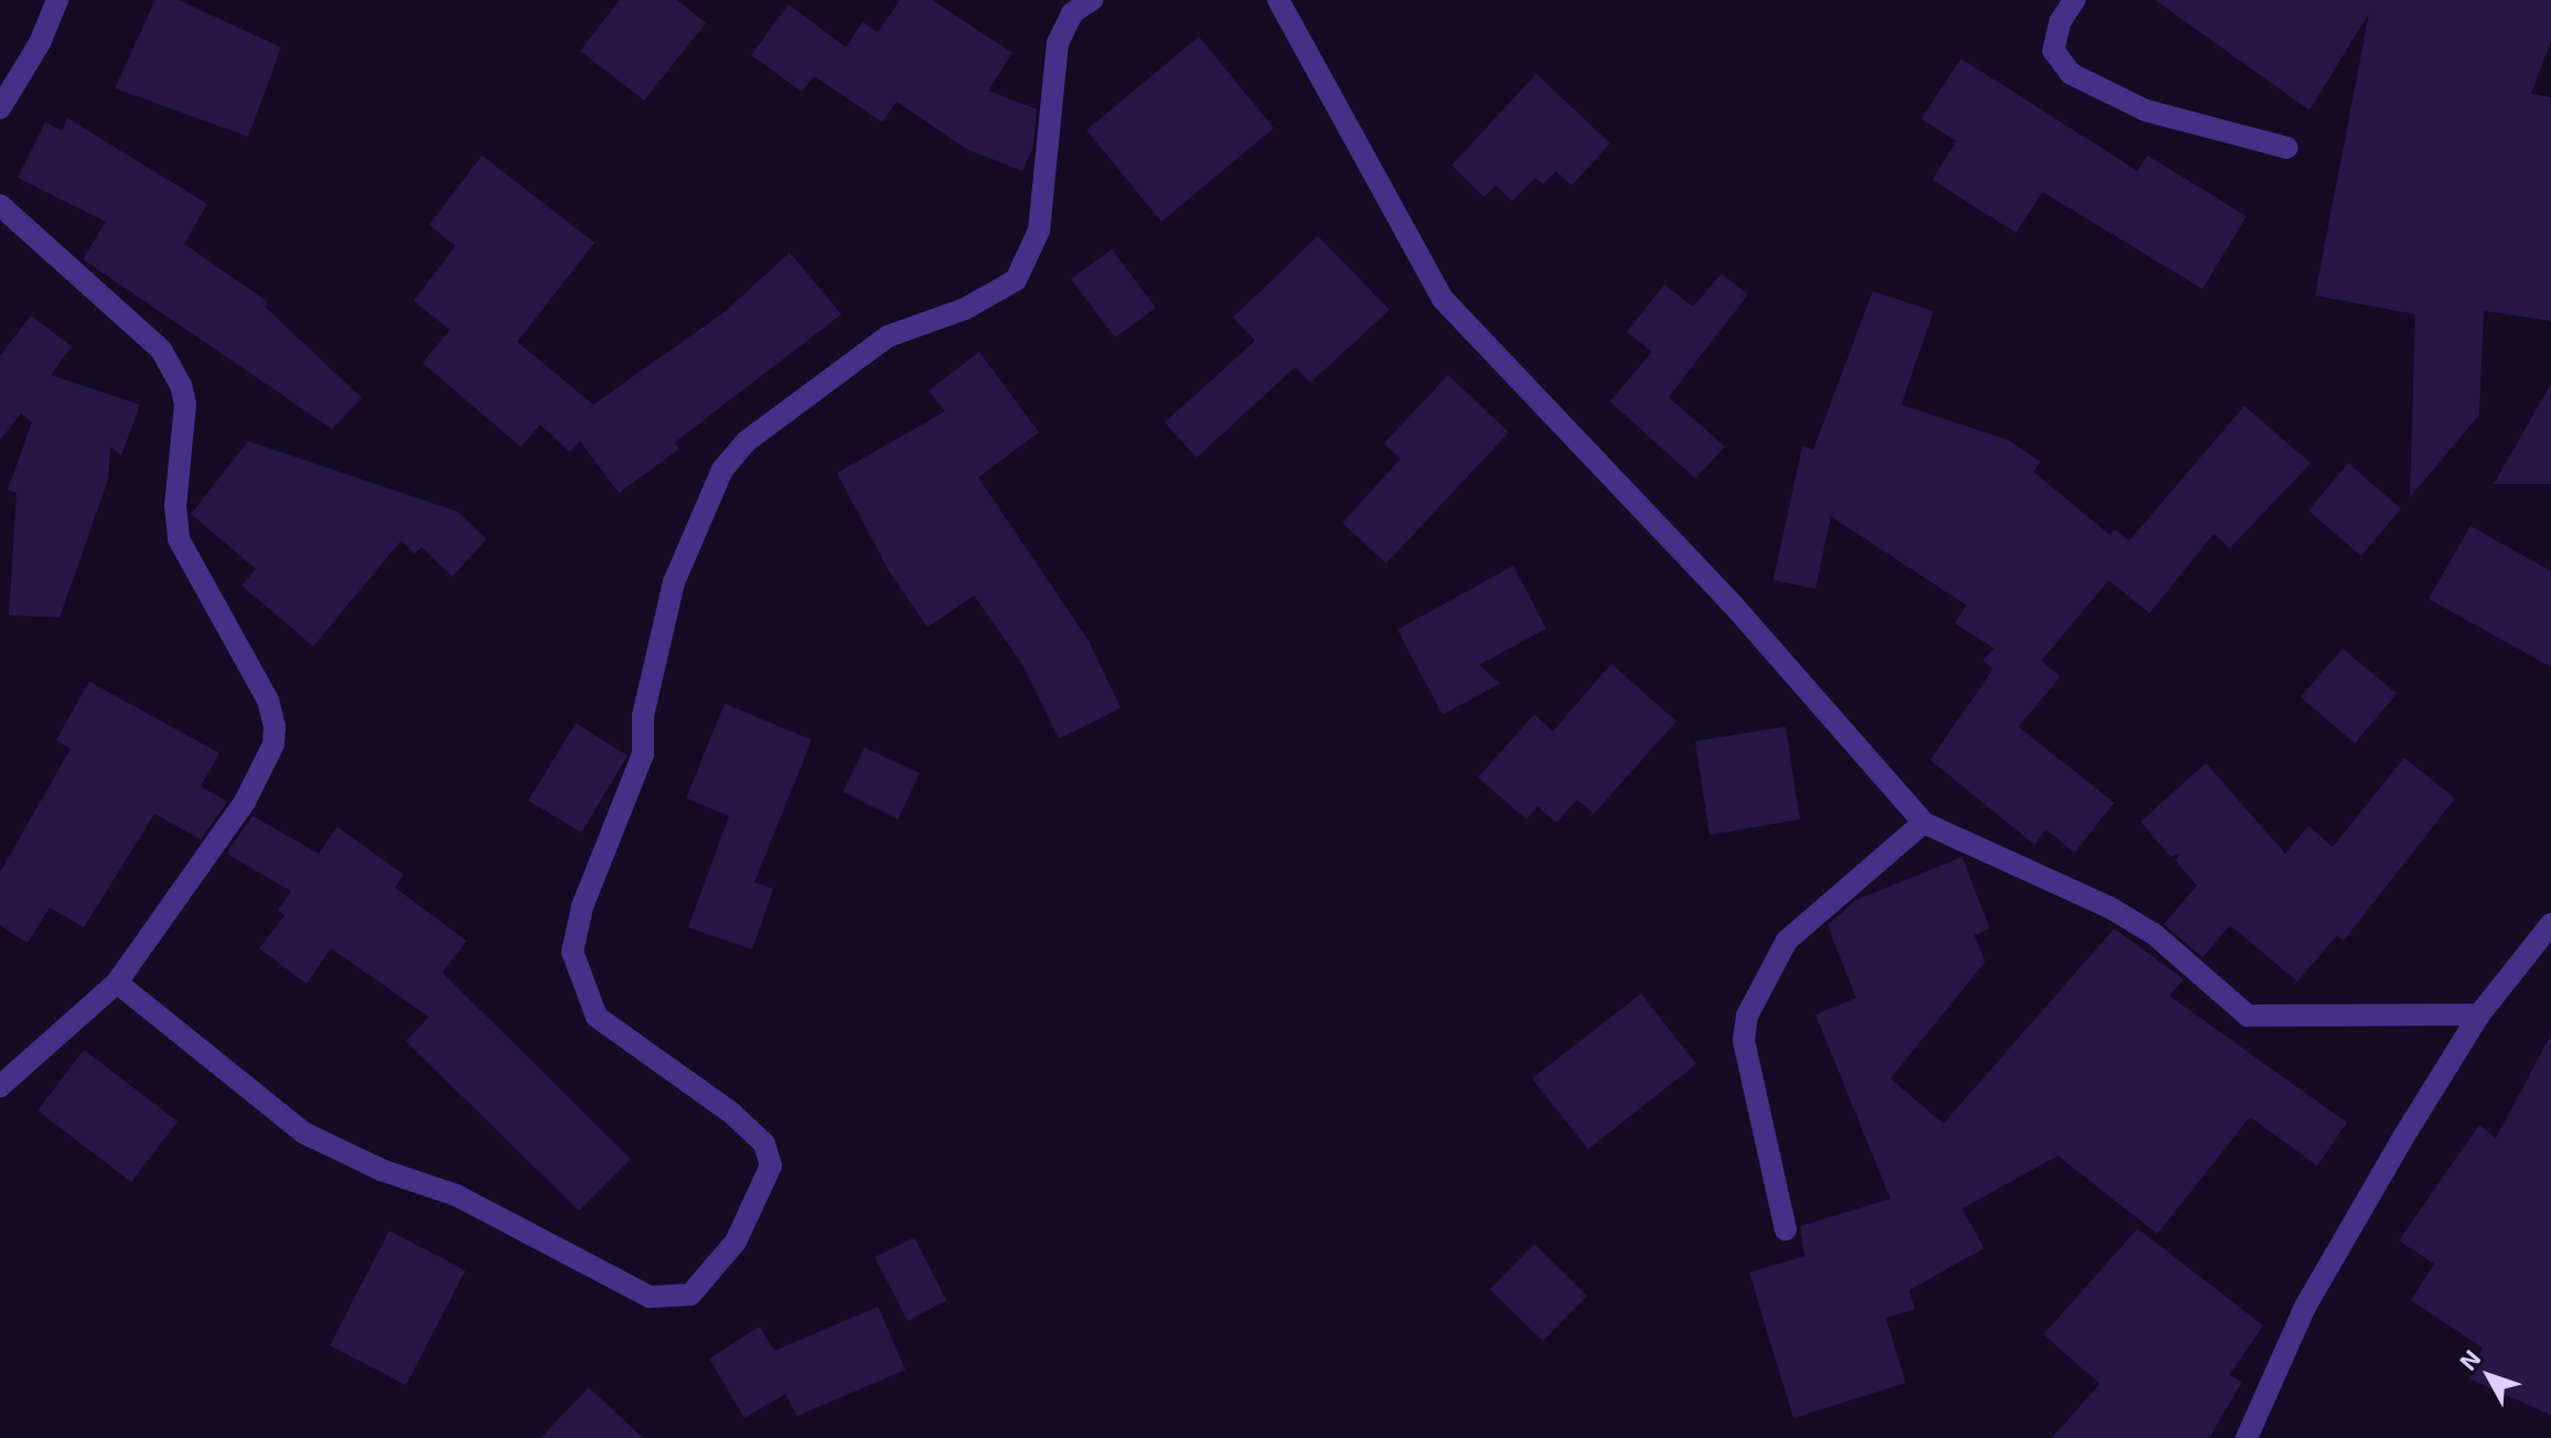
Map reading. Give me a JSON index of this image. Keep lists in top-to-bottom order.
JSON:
{
  "north": "top left"
}
